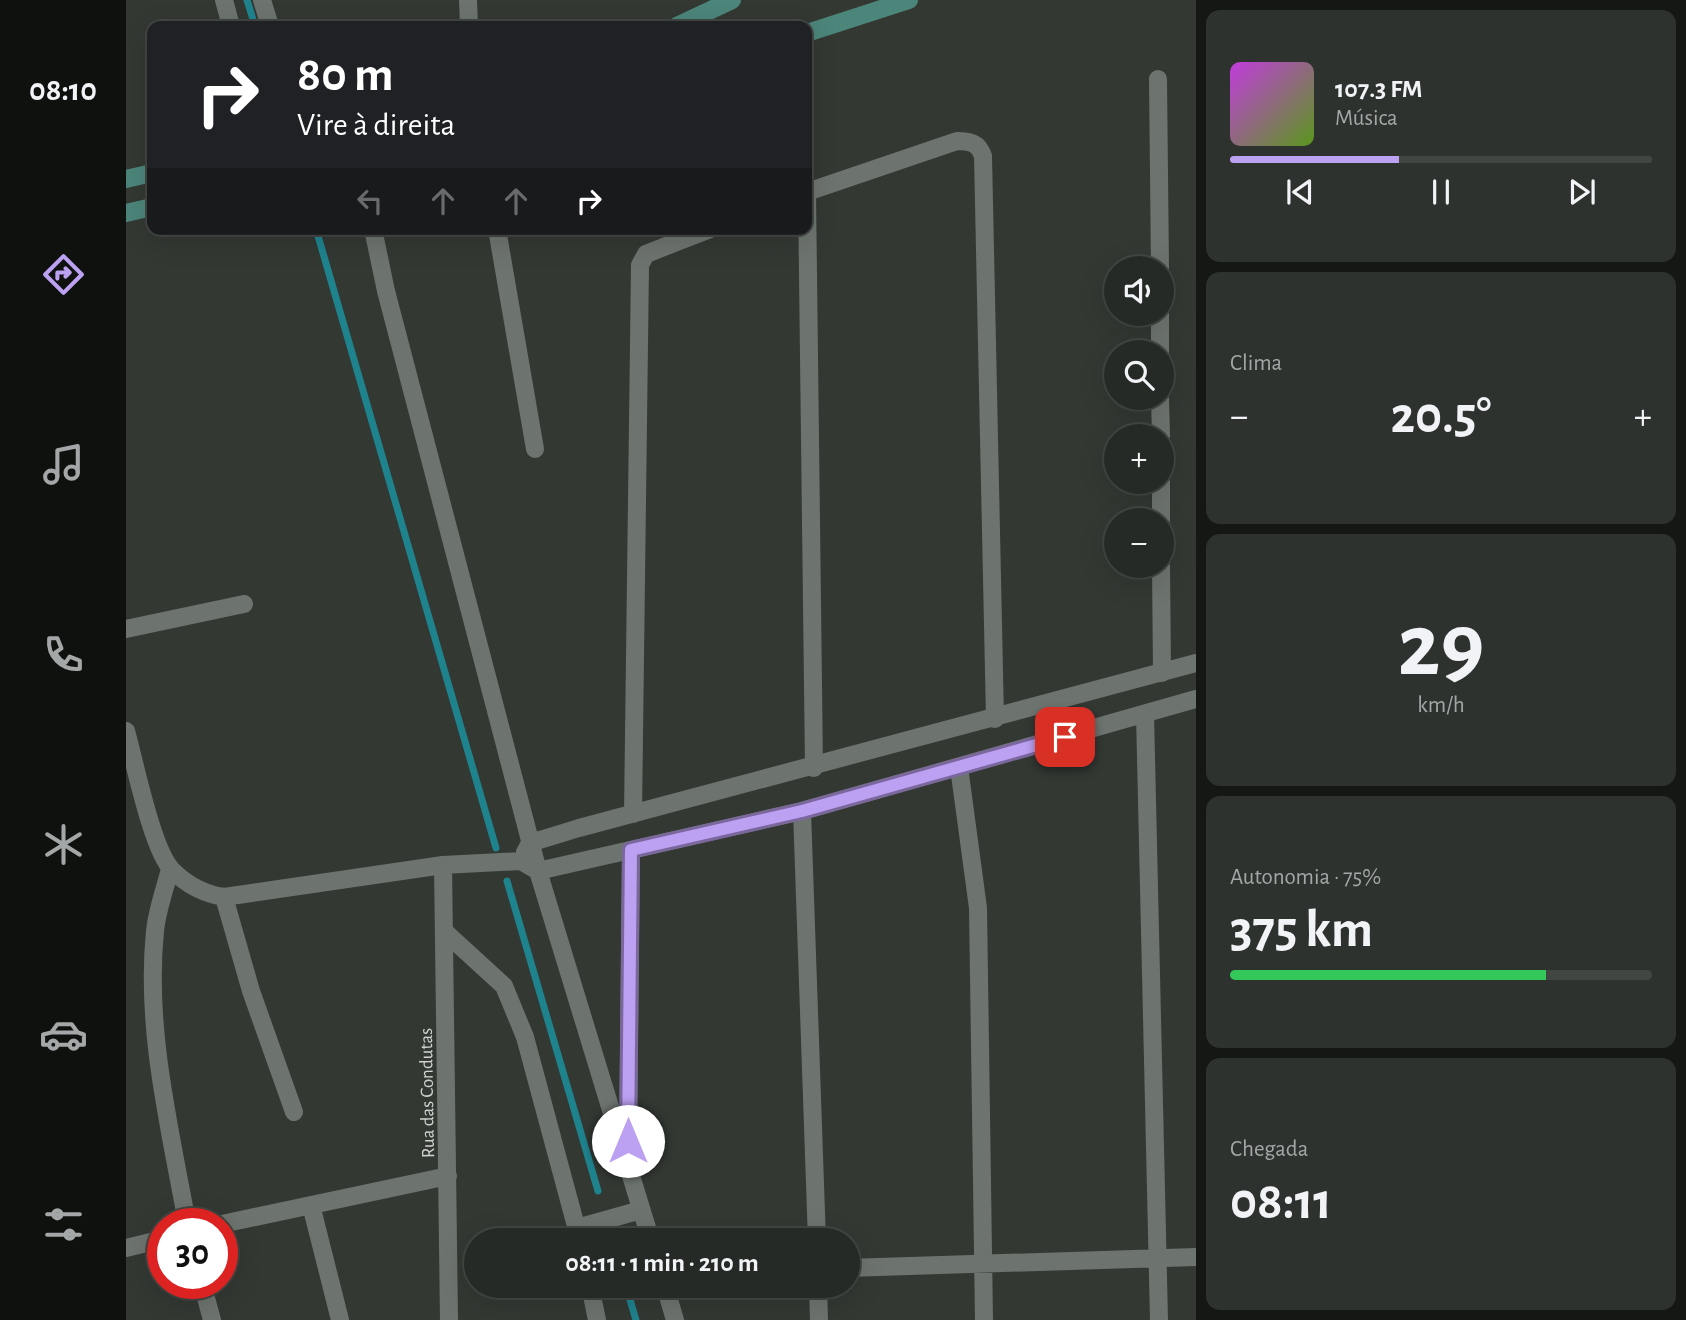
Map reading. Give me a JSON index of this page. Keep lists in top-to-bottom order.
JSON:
{
  "streets": {
    "street": ["Rua das Condutas"]
  },
  "page": {
    "tabs": "08:10",
    "turn": ["80 m", "Vire à direita"],
    "song": ["107.3 FM", "Música"],
    "map_buttons": ["+", "−"],
    "tile": [
      "Clima",
      ["29", "km/h"],
      ["Autonomia · 75%", "375 km"],
      ["Chegada", "08:11"]
    ],
    "heat": ["−", "20.5°", "+"],
    "limit": "30",
    "trip": "08:11 · 1 min · 210 m"
  }
}
